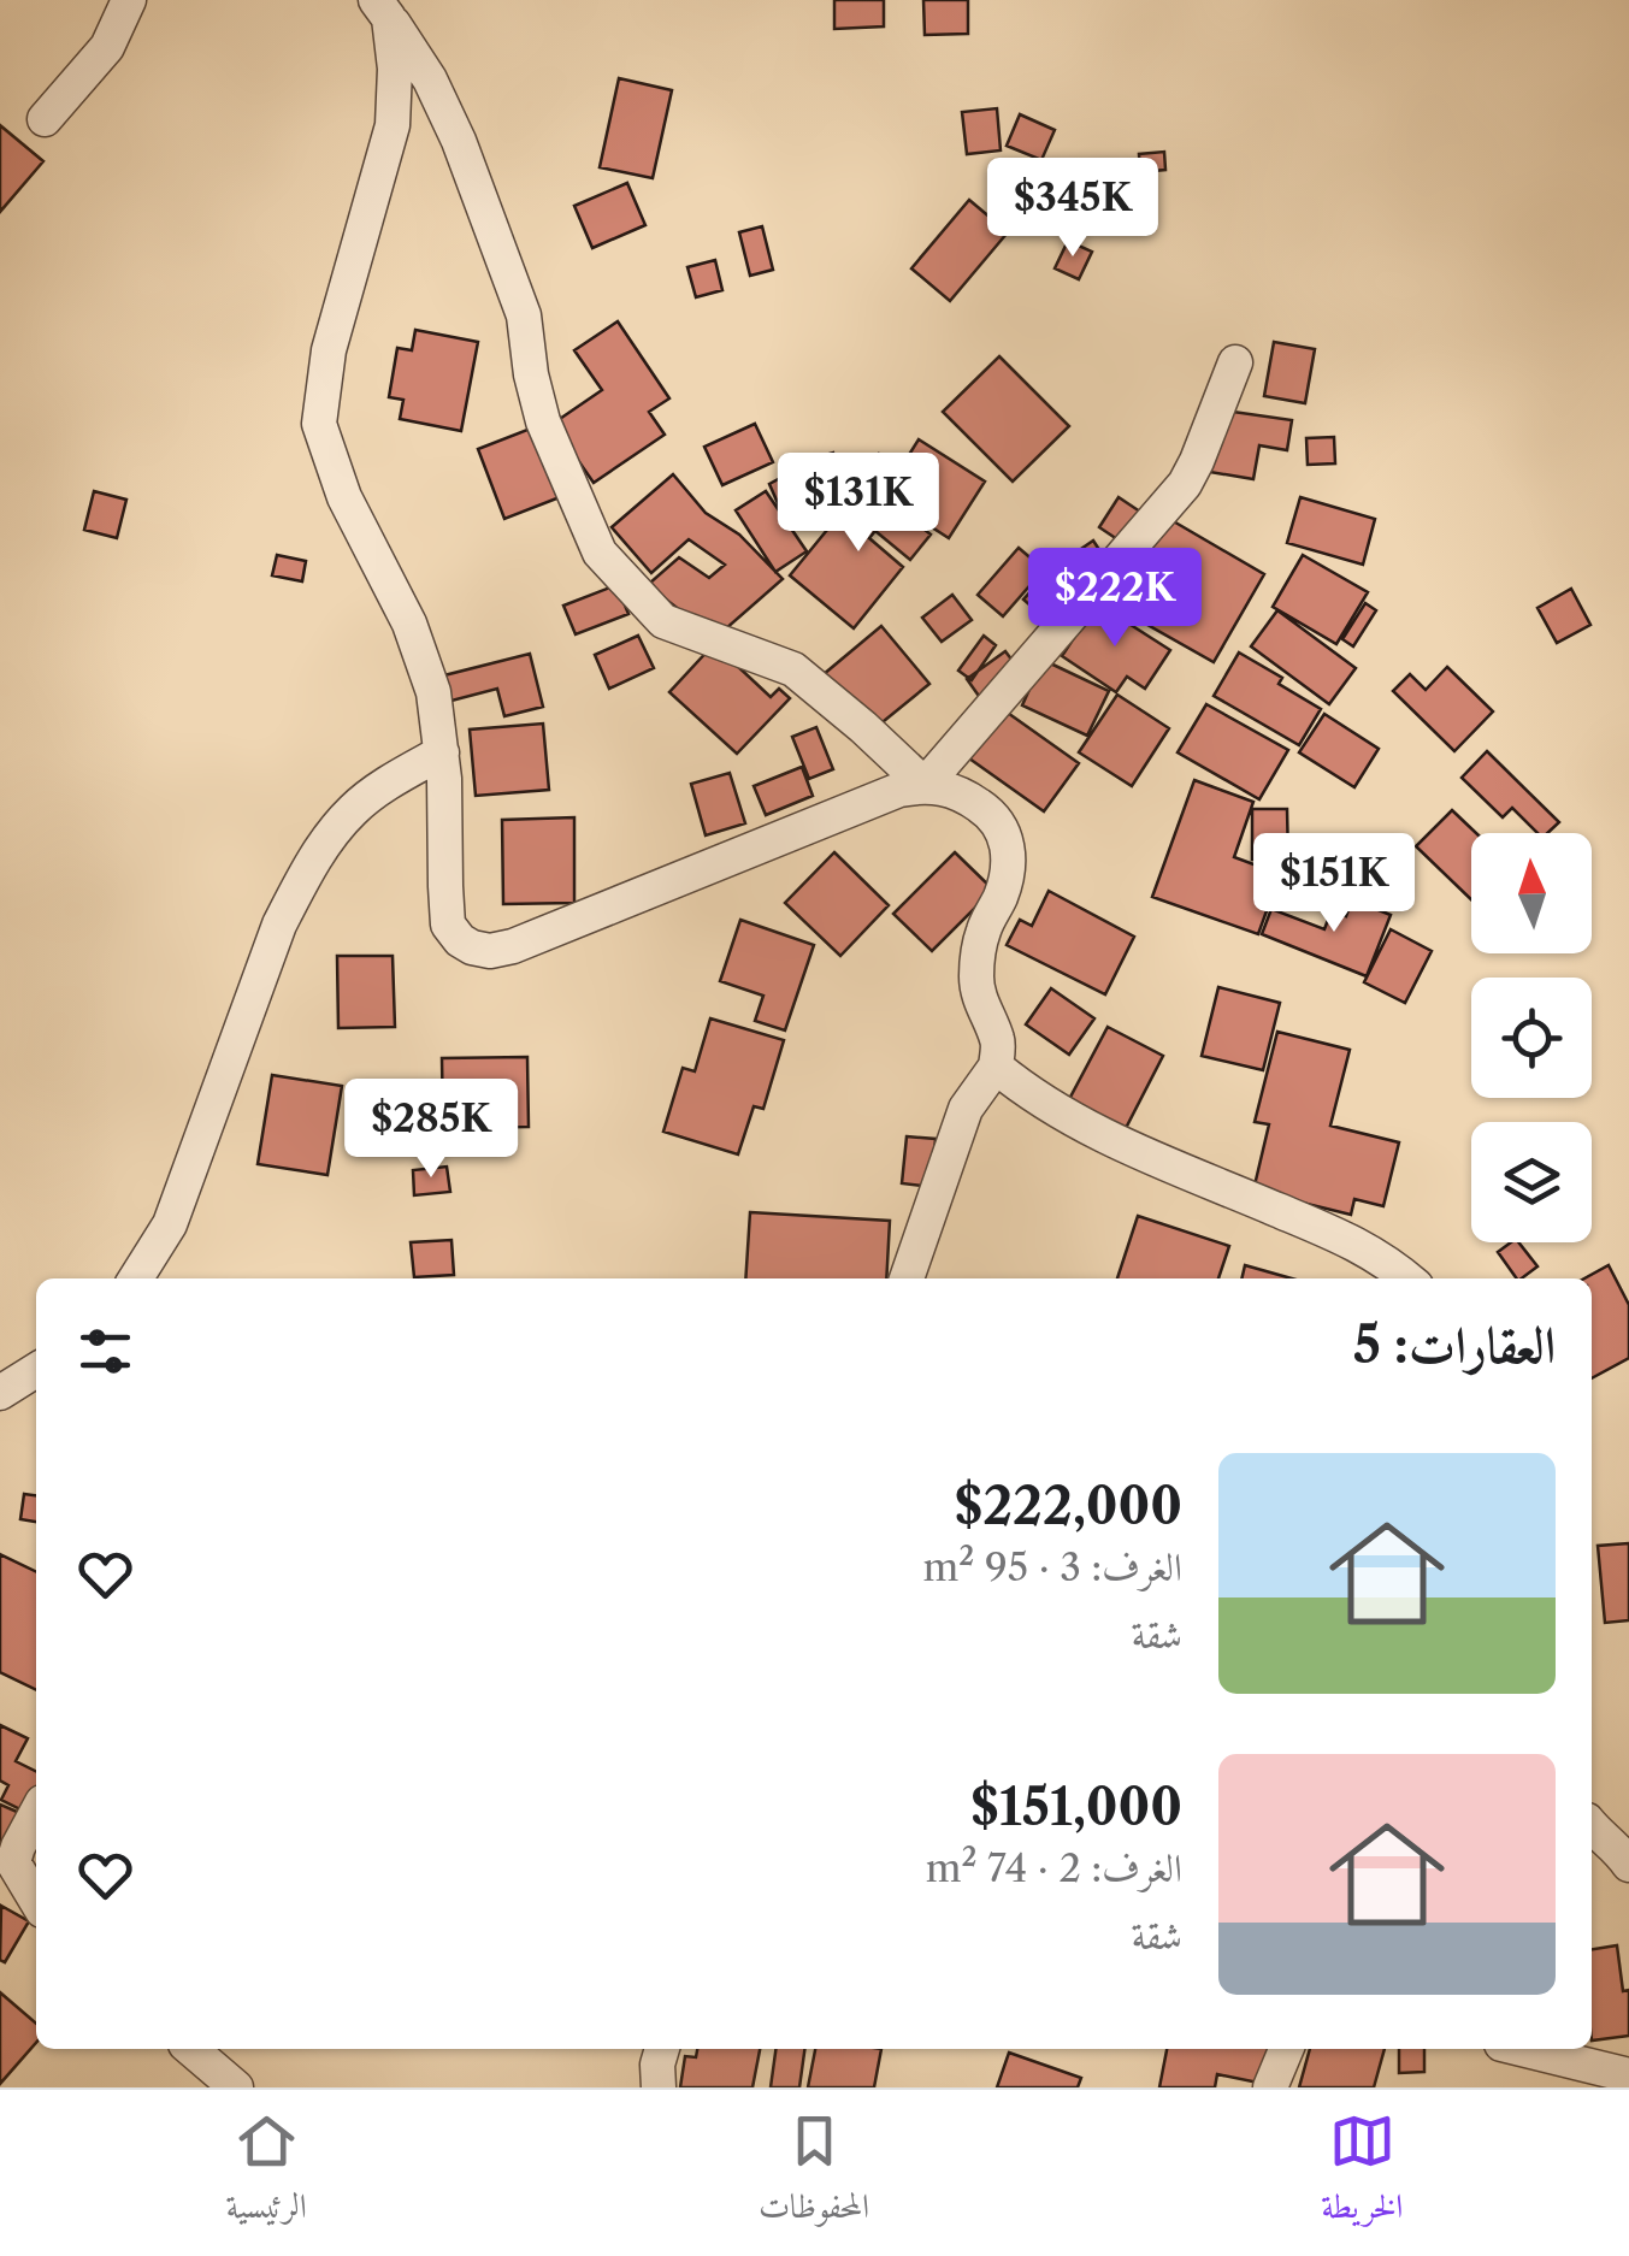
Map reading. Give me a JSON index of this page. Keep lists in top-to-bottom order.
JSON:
{
  "north": "top",
  "page": {
    "price": [
      "$345K",
      "$131K",
      "$222K",
      "$151K",
      "$285K"
    ],
    "heading": "العقارات: 5",
    "list": [
      {
        "name": "$222,000",
        "note": "الغرف: 3 · 95 m² · شقة"
      },
      {
        "name": "$151,000",
        "note": "الغرف: 2 · 74 m² · شقة"
      }
    ],
    "tabs": ["الخريطة", "المحفوظات", "الرئيسية"]
  }
}
